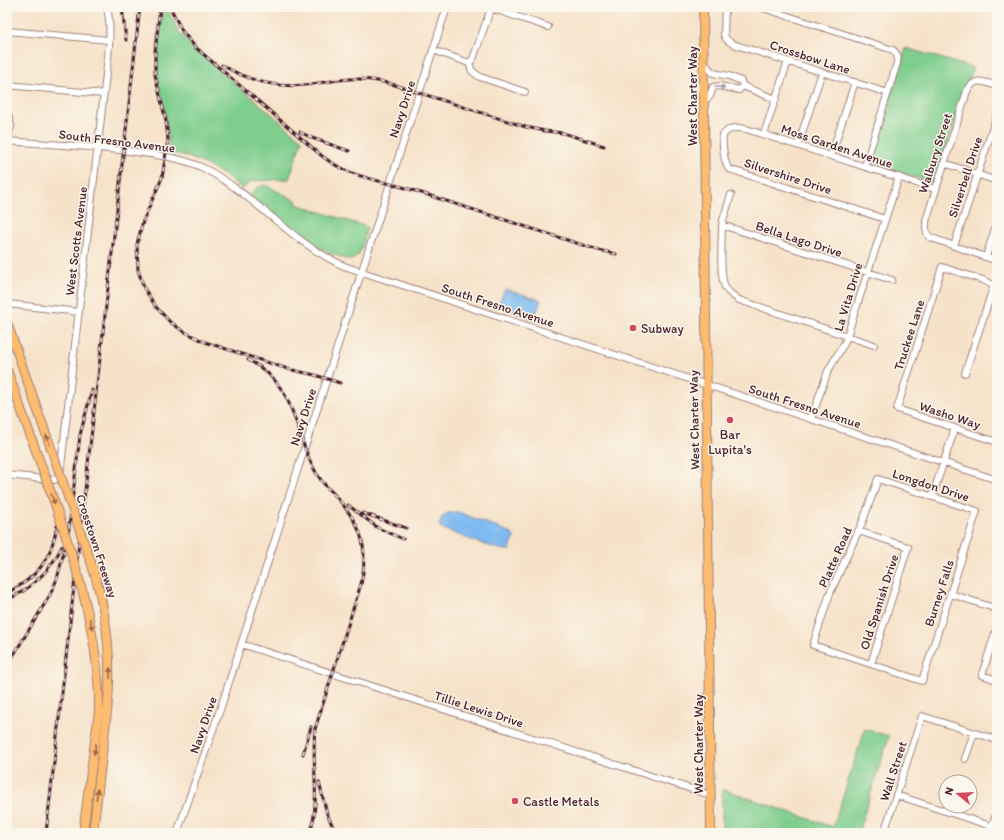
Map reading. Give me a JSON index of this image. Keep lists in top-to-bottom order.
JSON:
{
  "streets": {
    "highway": ["West Charter Way", "Crosstown Freeway"],
    "street": [
      "Crossbow Lane",
      "Navy Drive",
      "South Fresno Avenue",
      "Moss Garden Avenue",
      "Walbury Street",
      "Silvershire Drive",
      "Silverbell Drive",
      "Bella Lago Drive",
      "West Scotts Avenue",
      "La Vita Drive",
      "Truckee Lane",
      "Washo Way",
      "Longdon Drive",
      "Platte Road",
      "Burney Falls",
      "Old Spanish Drive",
      "Tillie Lewis Drive",
      "Wall Street"
    ]
  },
  "crossings": [
    ["West Charter Way", "South Fresno Avenue"],
    ["West Charter Way", "Tillie Lewis Drive"],
    ["Navy Drive", "South Fresno Avenue"],
    ["Navy Drive", "Tillie Lewis Drive"],
    ["South Fresno Avenue", "West Scotts Avenue"],
    ["South Fresno Avenue", "La Vita Drive"],
    ["Moss Garden Avenue", "Walbury Street"],
    ["Moss Garden Avenue", "Silvershire Drive"],
    ["Moss Garden Avenue", "La Vita Drive"],
    ["Walbury Street", "Silverbell Drive"],
    ["Silvershire Drive", "La Vita Drive"],
    ["Bella Lago Drive", "La Vita Drive"],
    ["Truckee Lane", "Washo Way"],
    ["Longdon Drive", "Platte Road"],
    ["Longdon Drive", "Burney Falls"],
    ["Platte Road", "Burney Falls"],
    ["Platte Road", "Old Spanish Drive"],
    ["Burney Falls", "Old Spanish Drive"]
  ],
  "places": ["Subway", "Bar Lupita's", "Castle Metals"],
  "north": "left"
}
